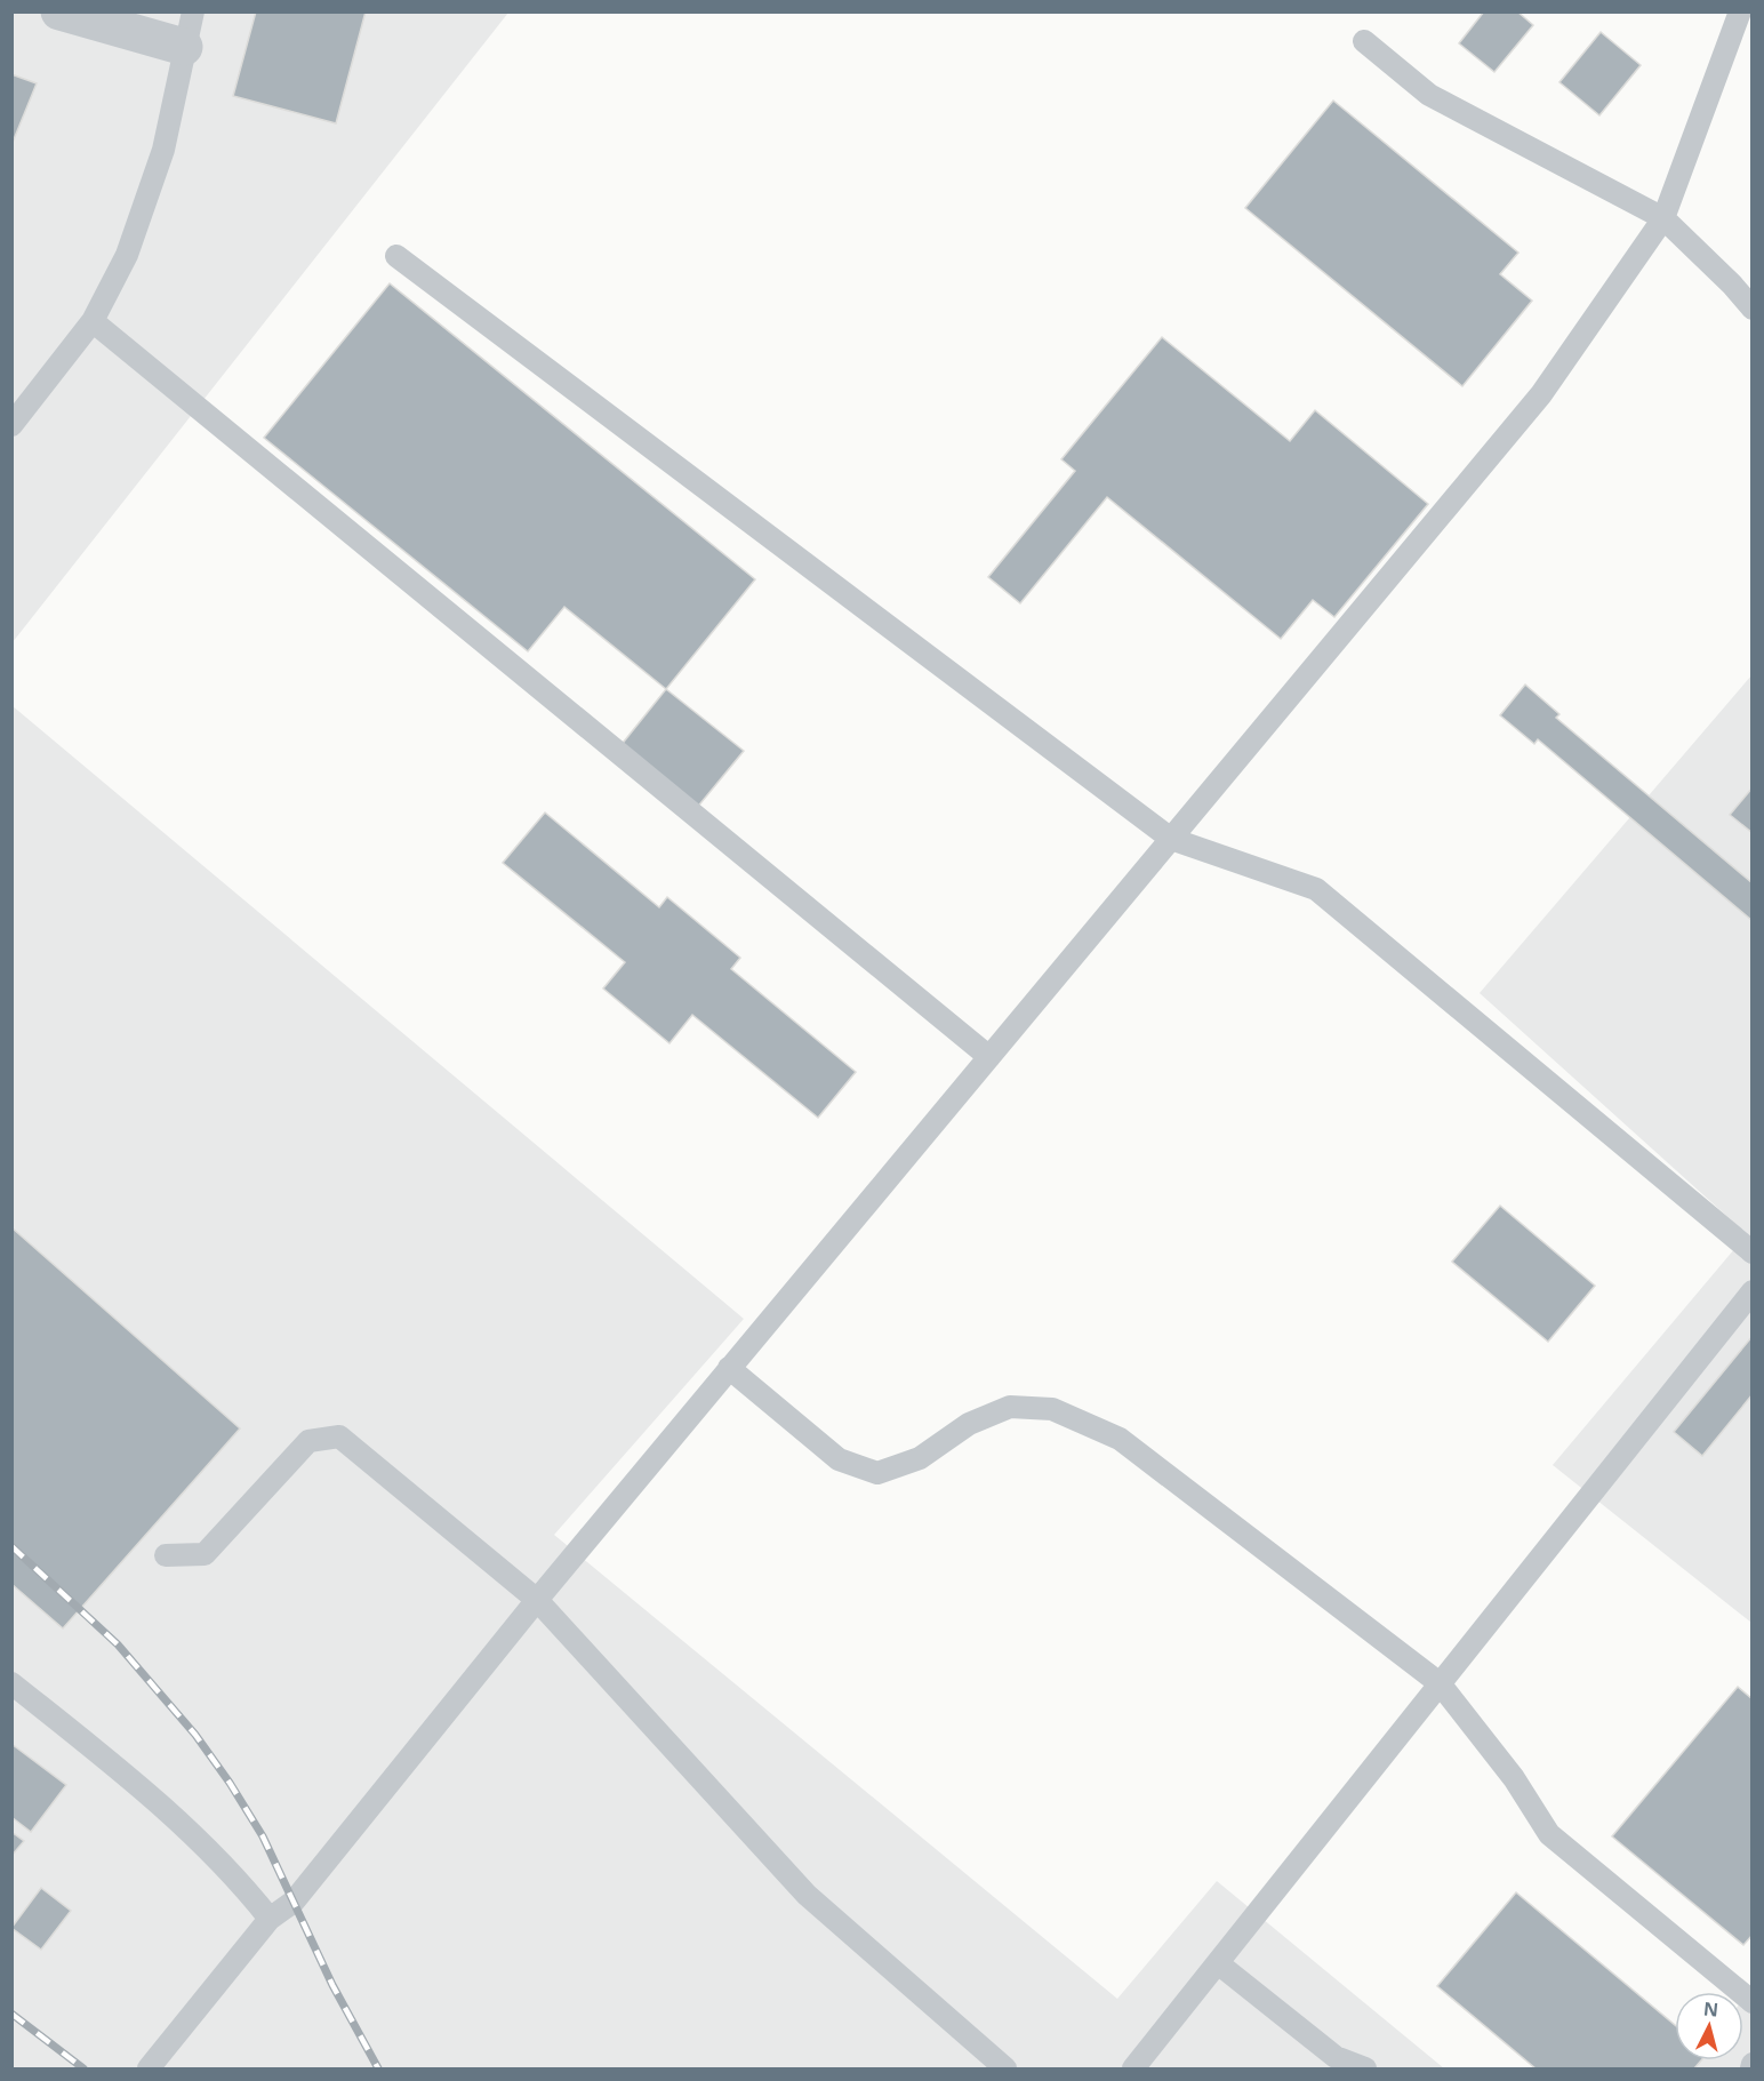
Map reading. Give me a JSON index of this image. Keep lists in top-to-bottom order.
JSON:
{
  "north": "top"
}
